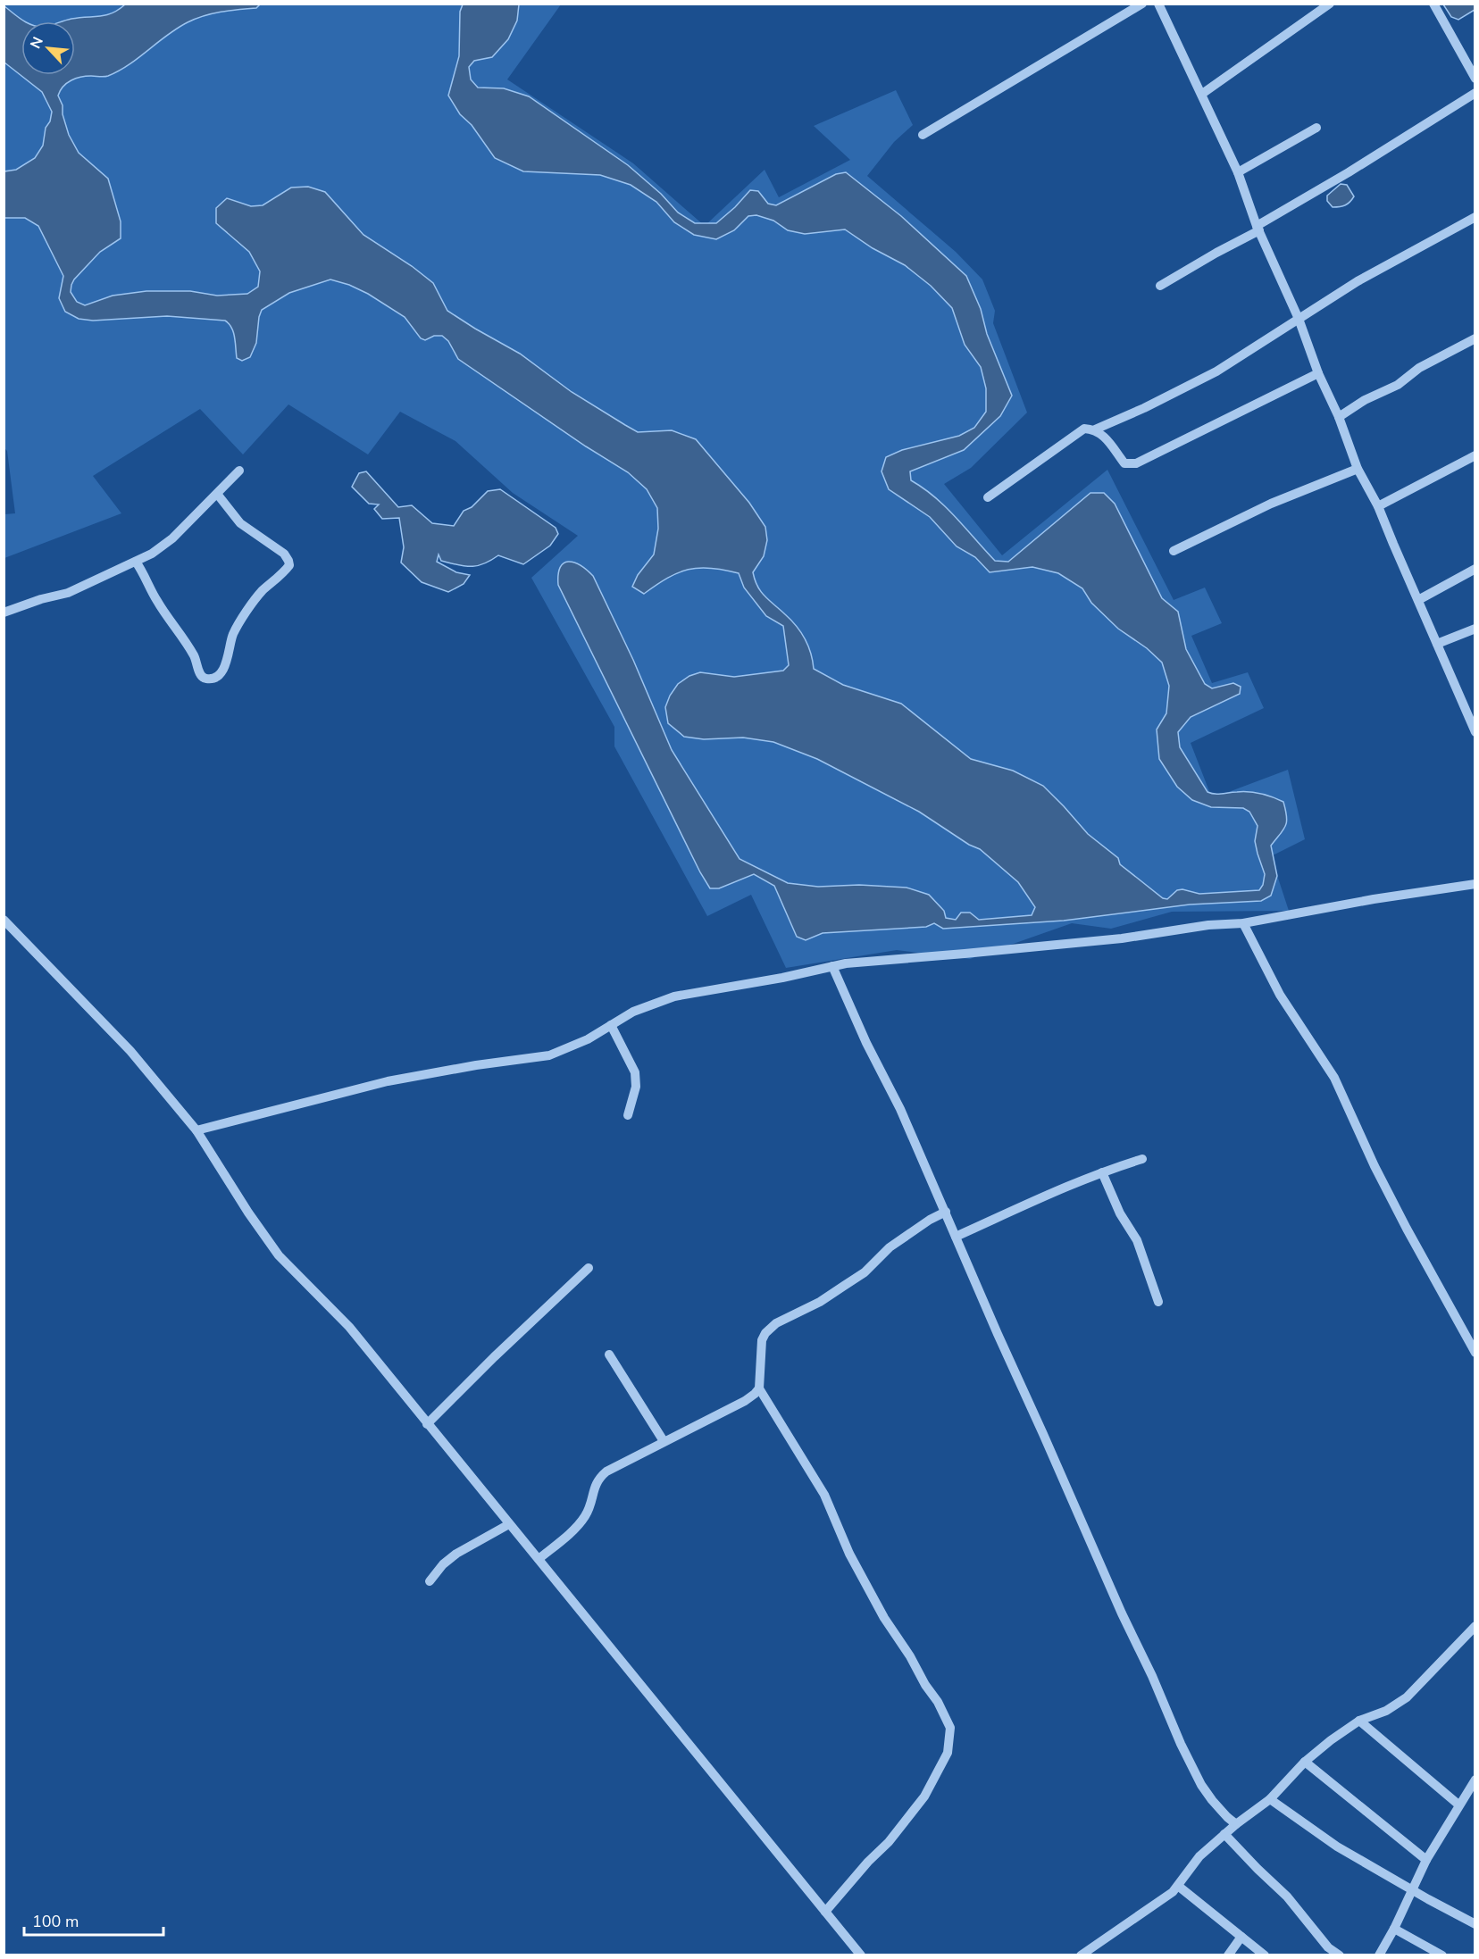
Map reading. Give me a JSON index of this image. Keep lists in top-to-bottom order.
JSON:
{
  "scale_bar": "100 m",
  "north": "top left"
}
